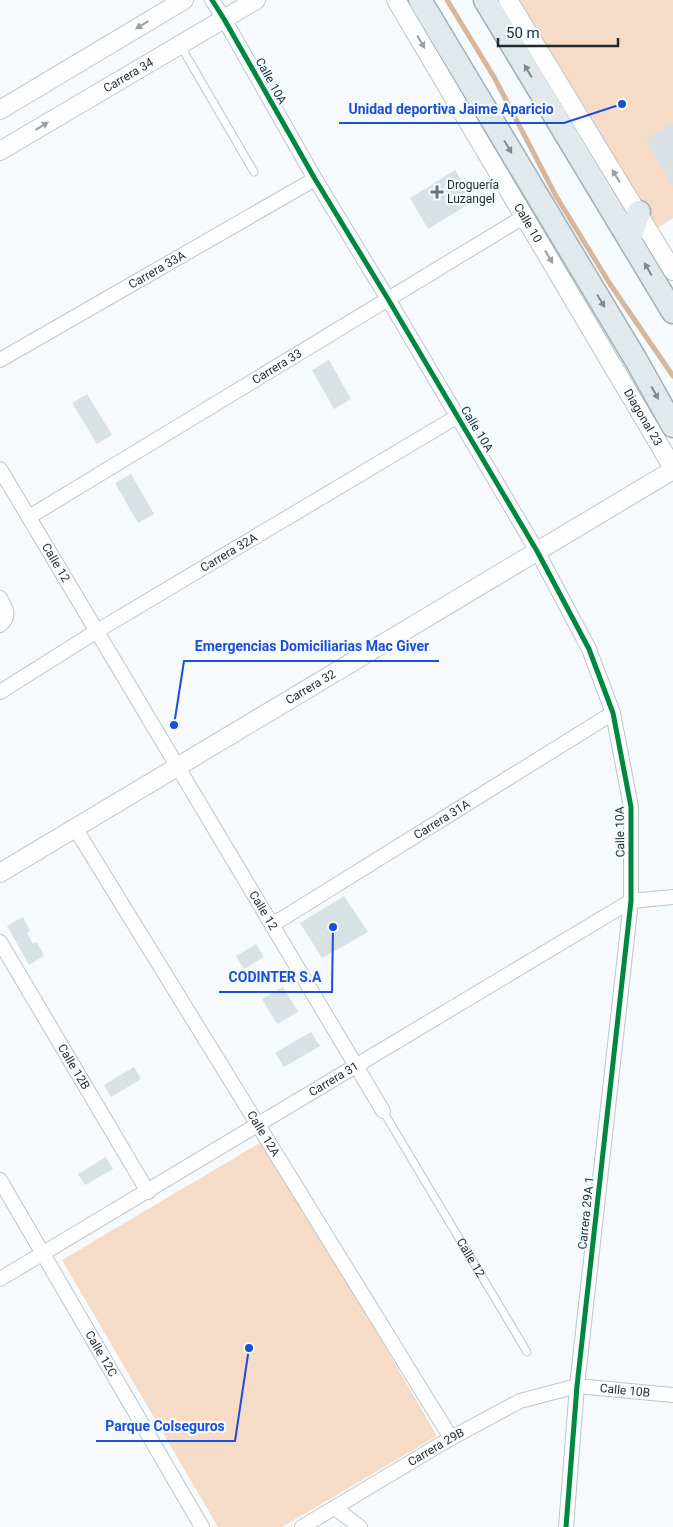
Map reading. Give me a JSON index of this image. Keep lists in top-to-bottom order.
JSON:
{
  "streets": {
    "main road": ["Calle 10"],
    "street": [
      "Carrera 34",
      "Calle 10A",
      "Carrera 33A",
      "Carrera 33",
      "Diagonal 23",
      "Carrera 32A",
      "Calle 12",
      "Carrera 32",
      "Carrera 31A",
      "Calle 12B",
      "Carrera 31",
      "Calle 12A",
      "Carrera 29A 1",
      "Calle 12C",
      "Calle 10B",
      "Carrera 29B"
    ]
  },
  "crossings": [
    ["Carrera 34", "Calle 10A"],
    ["Calle 10A", "Carrera 33A"],
    ["Calle 10A", "Carrera 33"],
    ["Calle 10A", "Carrera 32A"],
    ["Calle 10A", "Carrera 32"],
    ["Calle 10A", "Carrera 31A"],
    ["Calle 10A", "Carrera 31"],
    ["Calle 10A", "Carrera 29A 1"],
    ["Calle 10", "Carrera 33"],
    ["Calle 10", "Diagonal 23"],
    ["Carrera 33", "Calle 12"],
    ["Diagonal 23", "Carrera 32"],
    ["Carrera 32A", "Calle 12"],
    ["Calle 12", "Carrera 32"],
    ["Calle 12", "Carrera 31A"],
    ["Calle 12", "Carrera 31"],
    ["Carrera 32", "Calle 12A"],
    ["Calle 12B", "Carrera 31"],
    ["Carrera 31", "Calle 12A"],
    ["Carrera 31", "Carrera 29A 1"],
    ["Carrera 31", "Calle 12C"],
    ["Calle 12A", "Carrera 29B"],
    ["Carrera 29A 1", "Calle 10B"],
    ["Carrera 29A 1", "Carrera 29B"],
    ["Calle 10B", "Carrera 29B"]
  ],
  "places": {
    "other": [
      "Unidad deportiva Jaime Aparicio",
      "Emergencias Domiciliarias Mac Giver",
      "CODINTER S.A",
      "Parque Colseguros"
    ],
    "health": ["Droguería Luzangel"]
  },
  "scale_bar": "50 m"
}
